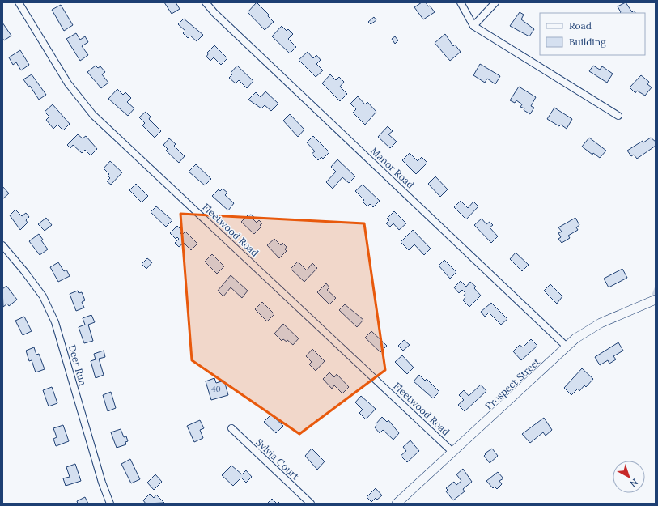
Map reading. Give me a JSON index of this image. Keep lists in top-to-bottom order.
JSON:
{
  "streets": {
    "street": [
      "Manor Road",
      "Fleetwood Road",
      "Deer Run",
      "Prospect Street",
      "Sylvia Court"
    ]
  },
  "crossings": [
    ["Manor Road", "Prospect Street"],
    ["Fleetwood Road", "Prospect Street"]
  ],
  "house_numbers": ["40"],
  "legend": ["Road", "Building"],
  "north": "bottom right"
}
